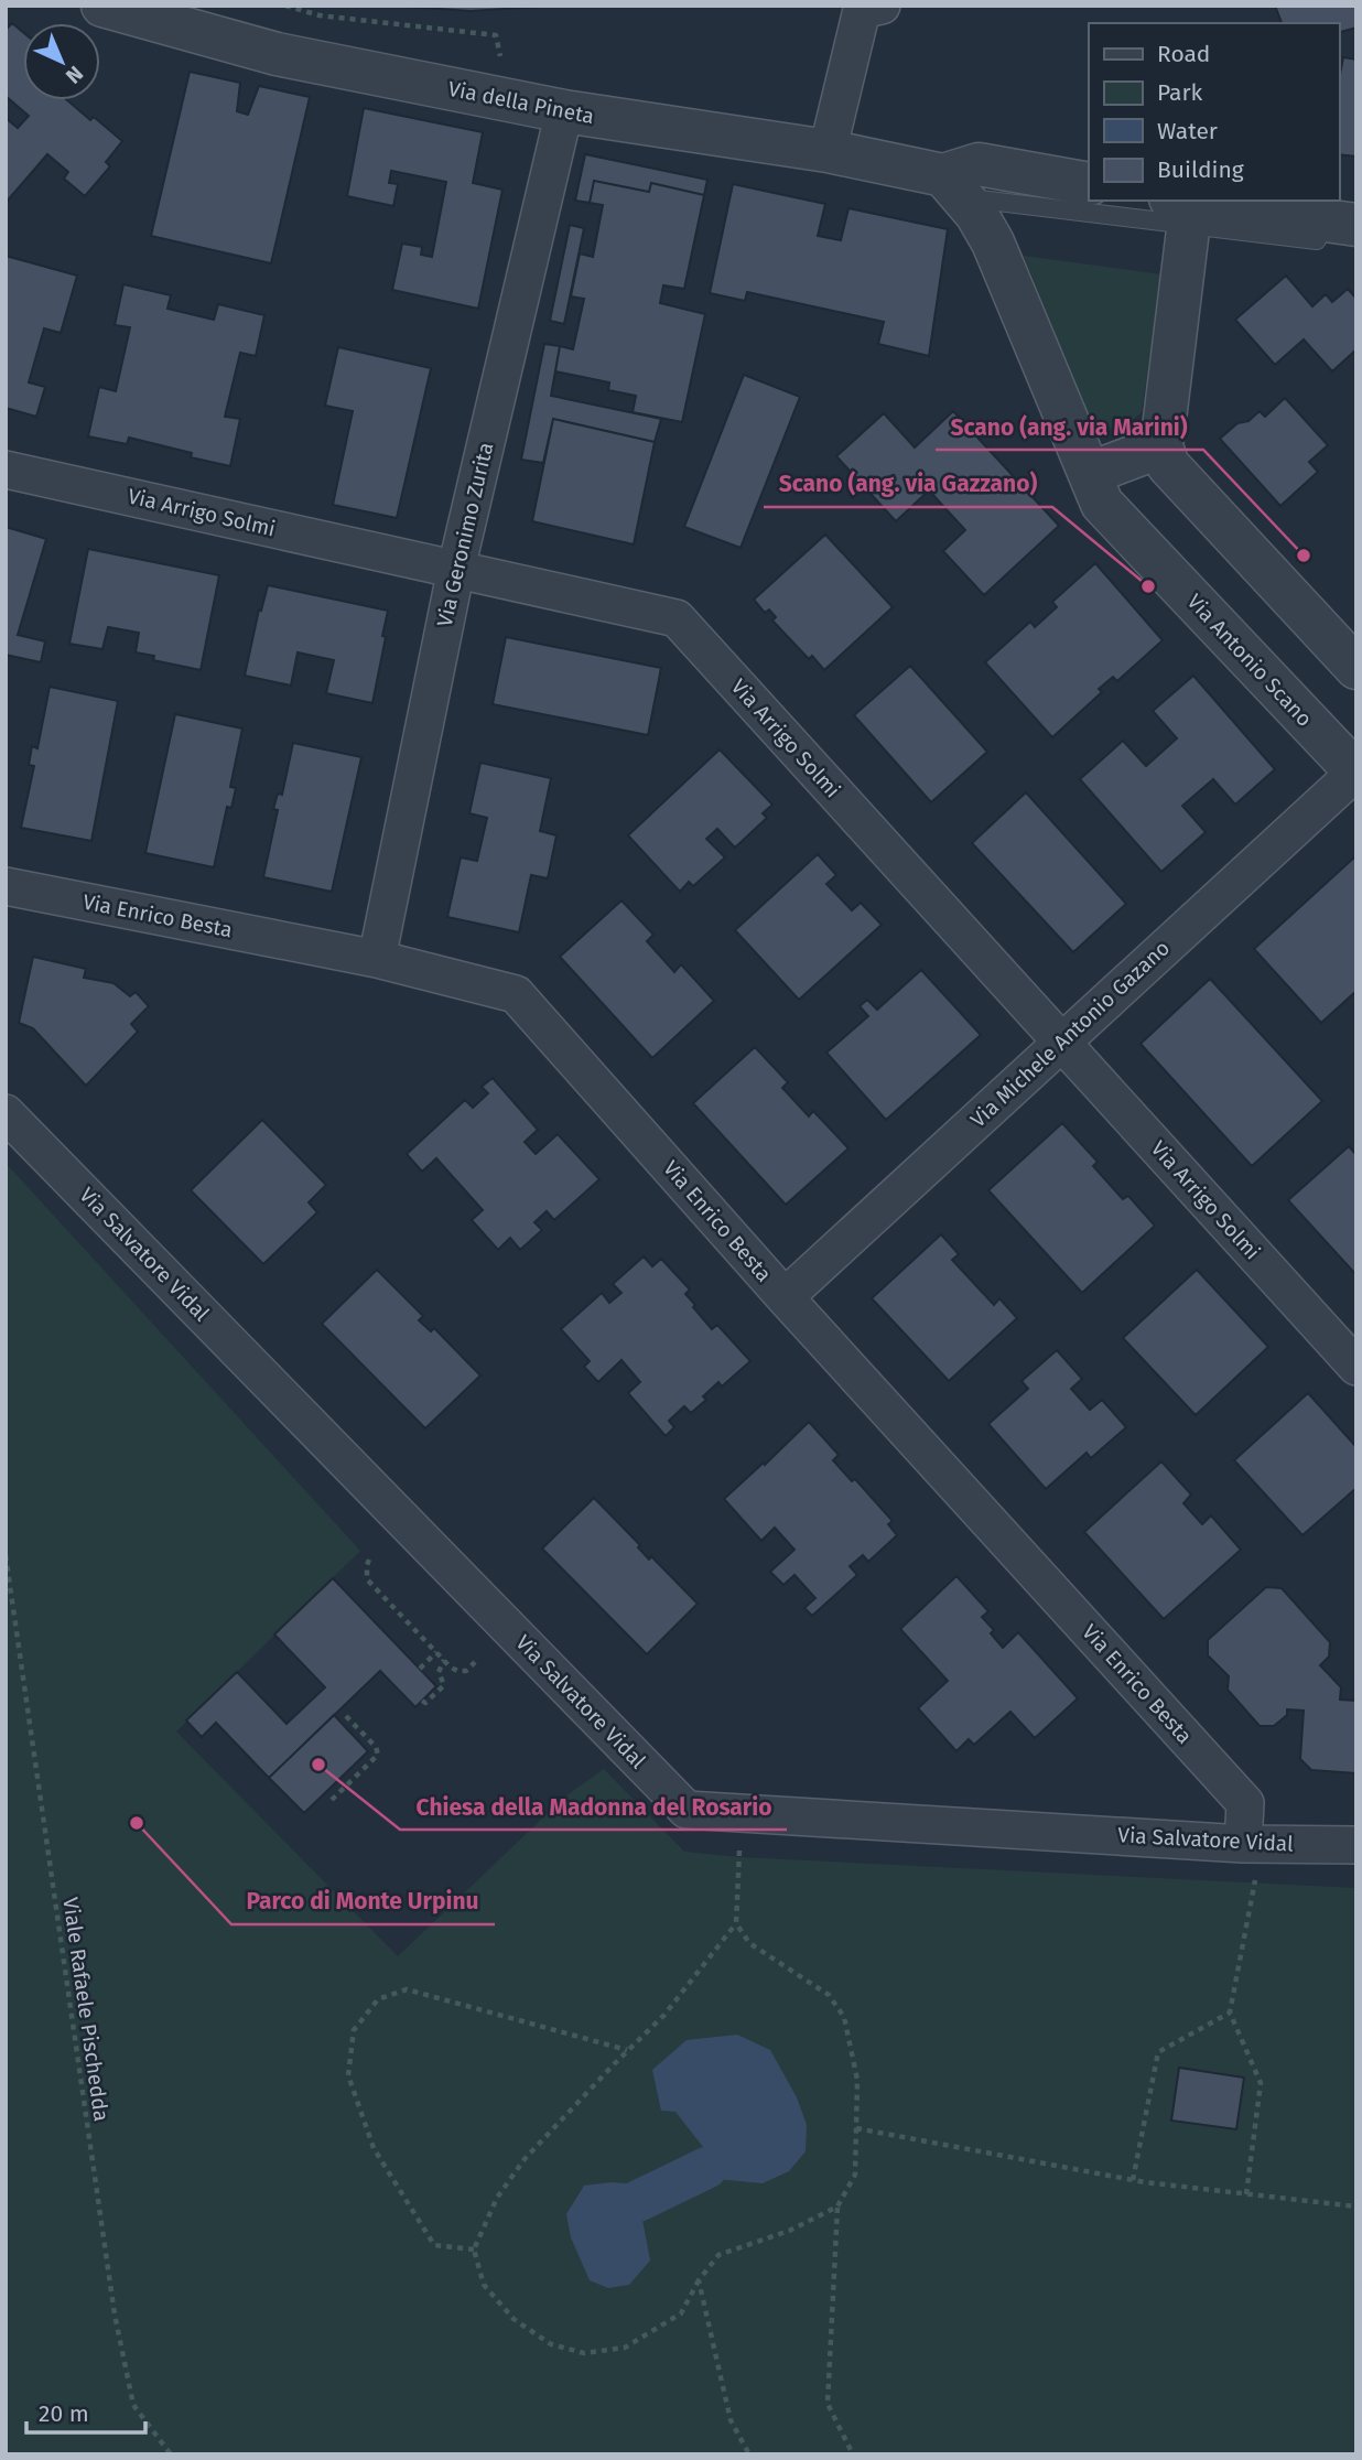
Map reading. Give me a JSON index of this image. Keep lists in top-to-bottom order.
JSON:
{
  "streets": {
    "street": [
      "Via della Pineta",
      "Via Arrigo Solmi",
      "Via Geronimo Zurita",
      "Via Antonio Scano",
      "Via Enrico Besta",
      "Via Michele Antonio Gazano",
      "Via Salvatore Vidal"
    ],
    "path": ["Viale Rafaele Pischedda"]
  },
  "crossings": [
    ["Via della Pineta", "Via Geronimo Zurita"],
    ["Via della Pineta", "Via Antonio Scano"],
    ["Via Arrigo Solmi", "Via Geronimo Zurita"],
    ["Via Arrigo Solmi", "Via Michele Antonio Gazano"],
    ["Via Geronimo Zurita", "Via Enrico Besta"],
    ["Via Antonio Scano", "Via Michele Antonio Gazano"],
    ["Via Enrico Besta", "Via Michele Antonio Gazano"],
    ["Via Enrico Besta", "Via Salvatore Vidal"]
  ],
  "places": [
    "Scano (ang. via Marini)",
    "Scano (ang. via Gazzano)",
    "Chiesa della Madonna del Rosario",
    "Parco di Monte Urpinu"
  ],
  "legend": [
    "Road",
    "Park",
    "Water",
    "Building"
  ],
  "scale_bar": "20 m",
  "north": "bottom right"
}
